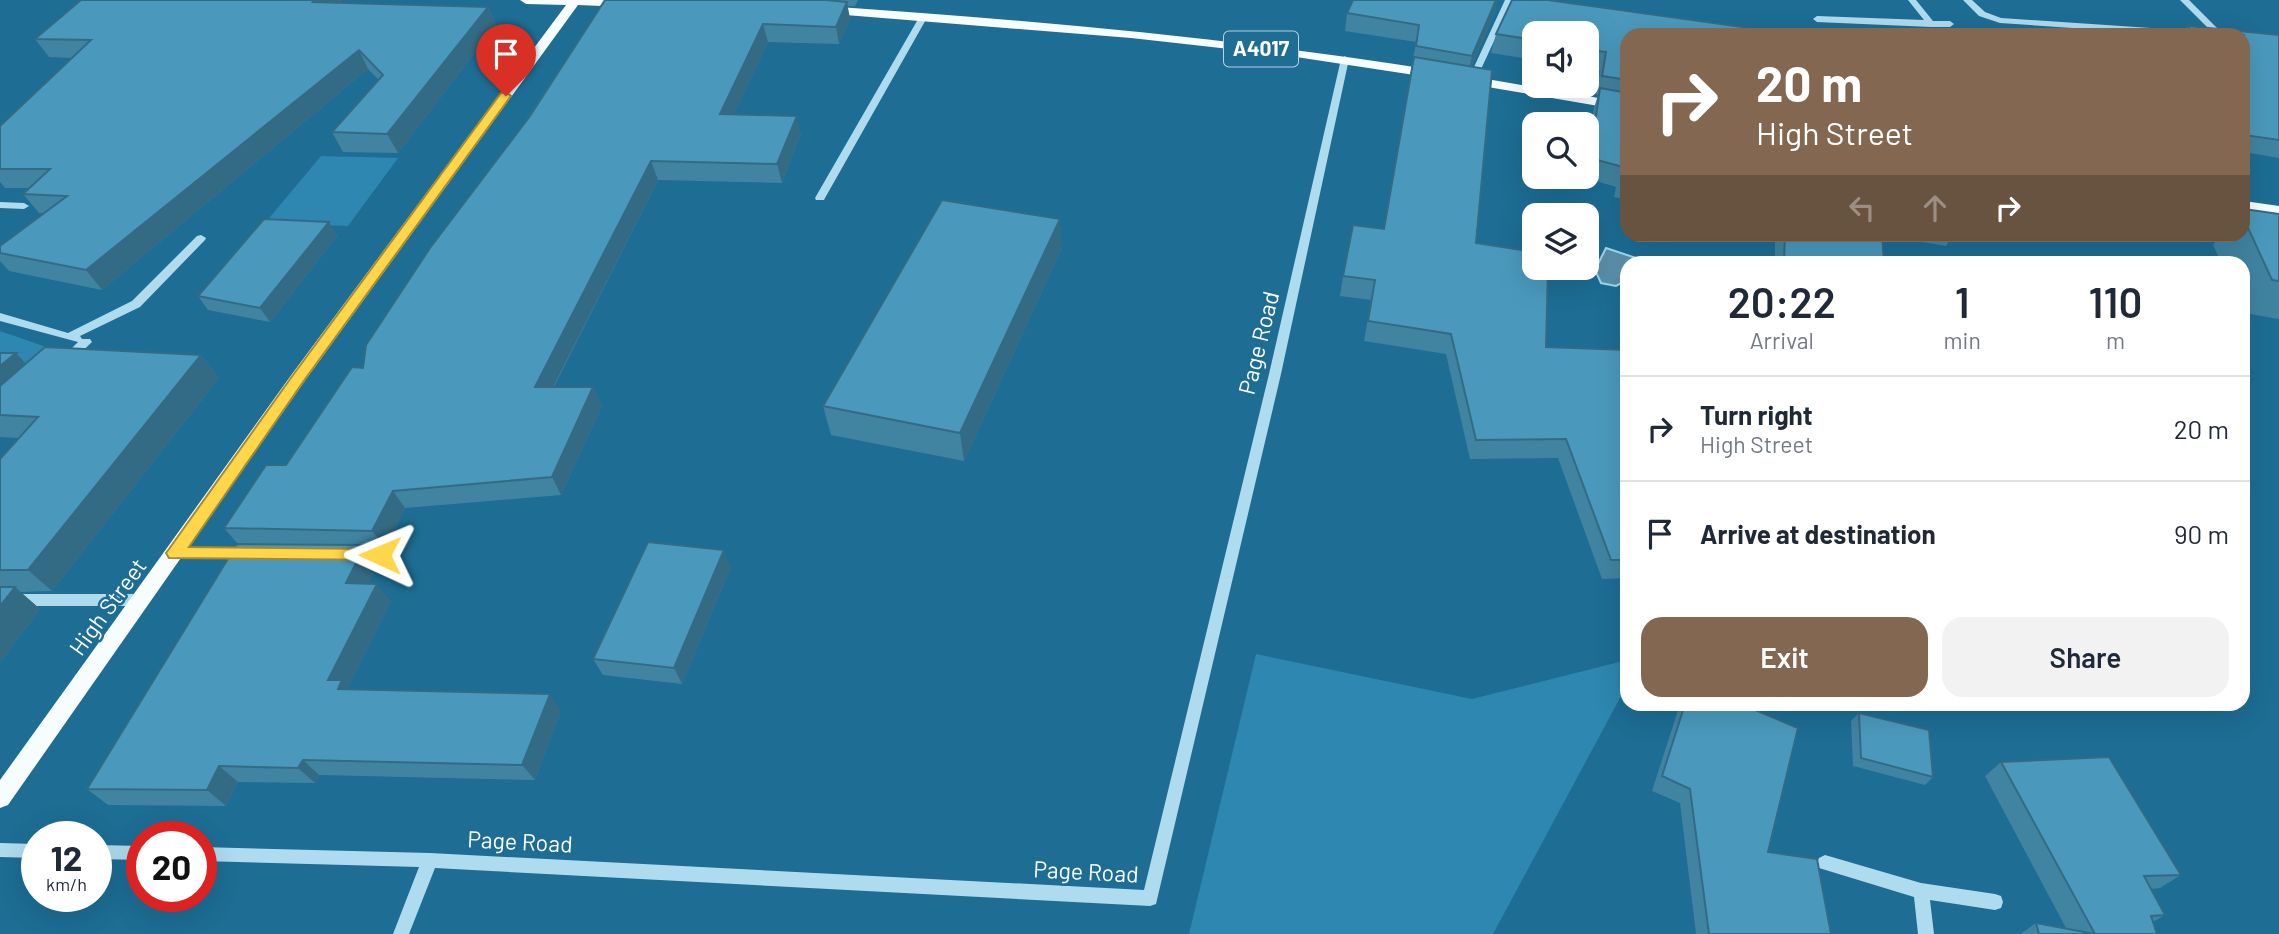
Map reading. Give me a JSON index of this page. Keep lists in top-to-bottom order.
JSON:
{
  "streets": {
    "main road": ["A4017", "High Street"],
    "street": ["Page Road"]
  },
  "crossings": [
    ["A4017", "Page Road"]
  ],
  "page": {
    "turn": ["20 m", "High Street"],
    "eta": [
      "20:22",
      "Arrival",
      "1",
      "min",
      "110",
      "m"
    ],
    "list": [
      {
        "name": "Turn right",
        "note": "High Street",
        "value": "20 m"
      },
      {
        "name": "Arrive at destination",
        "value": "90 m"
      }
    ],
    "buttons": ["Exit", "Share"],
    "speed": "12 km/h",
    "limit": "20"
  }
}
